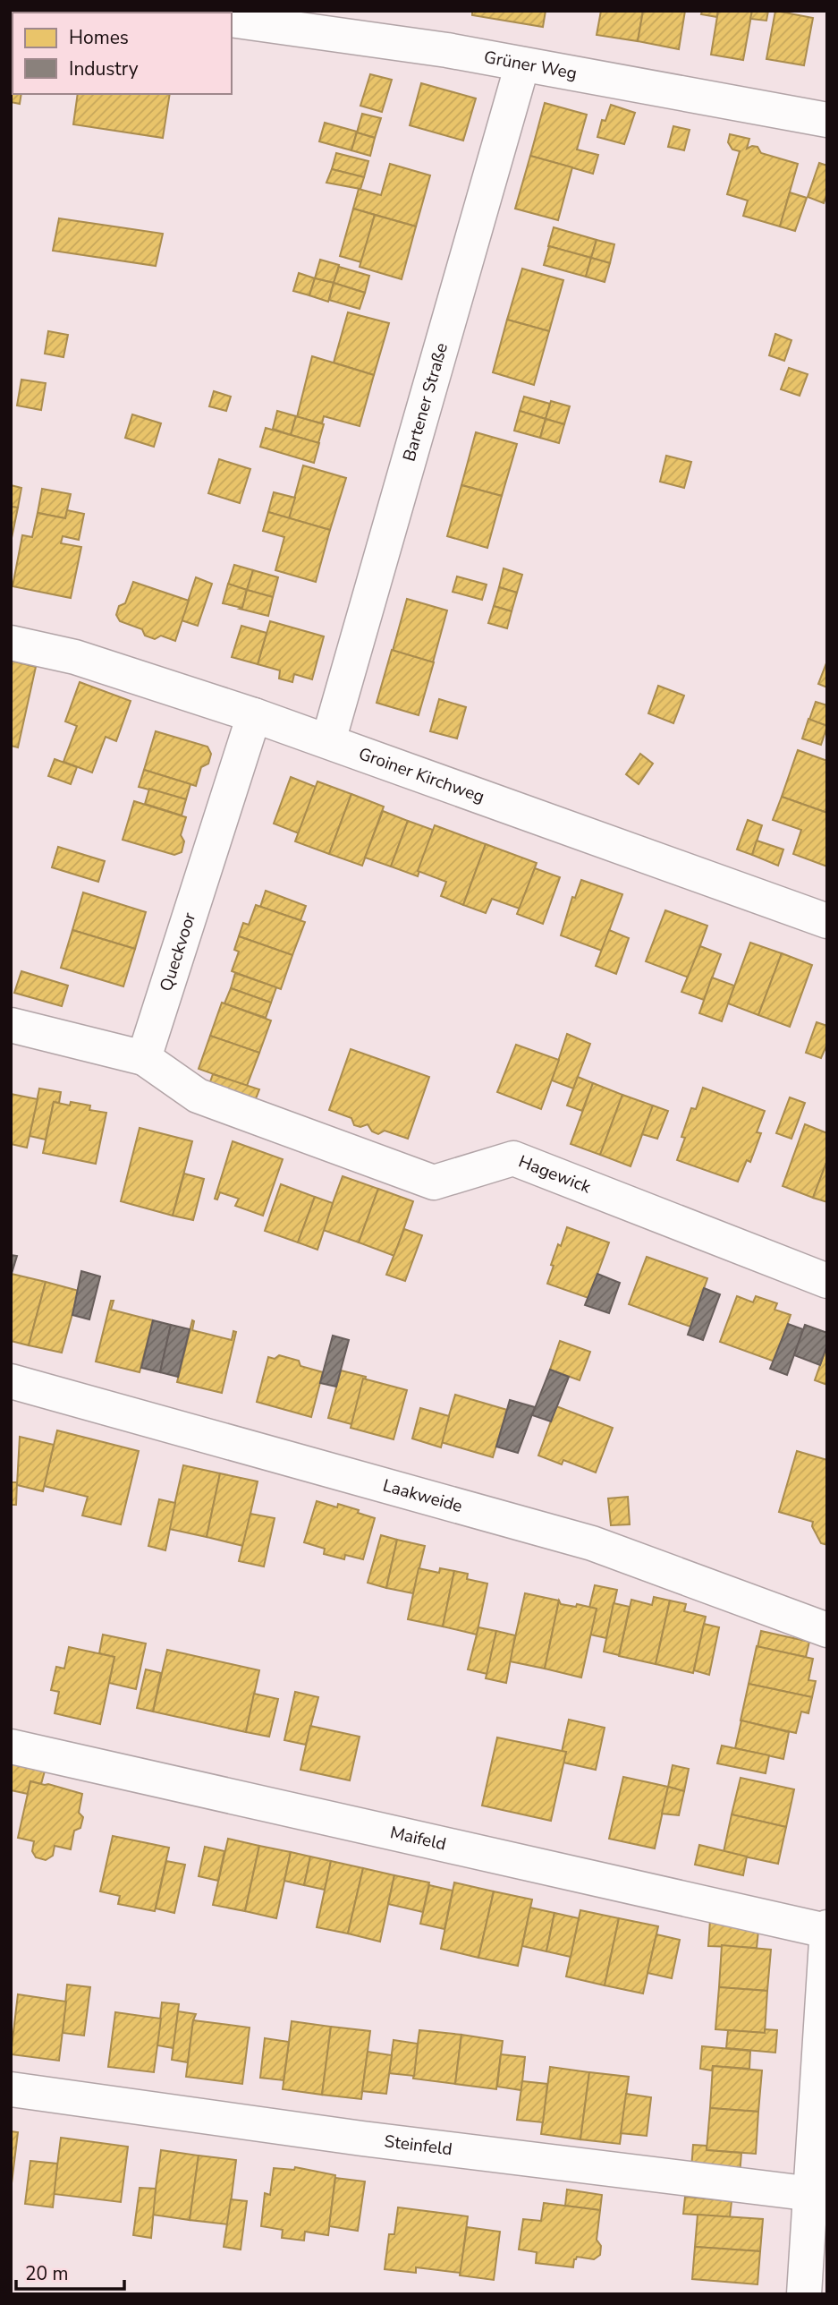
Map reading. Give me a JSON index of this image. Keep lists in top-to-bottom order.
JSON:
{
  "streets": {
    "street": [
      "Grüner Weg",
      "Bartener Straße",
      "Groiner Kirchweg",
      "Queckvoor",
      "Hagewick",
      "Laakweide",
      "Maifeld",
      "Steinfeld"
    ]
  },
  "crossings": [
    ["Grüner Weg", "Bartener Straße"],
    ["Bartener Straße", "Groiner Kirchweg"],
    ["Groiner Kirchweg", "Queckvoor"],
    ["Queckvoor", "Hagewick"]
  ],
  "legend": ["Homes", "Industry"],
  "scale_bar": "20 m"
}
